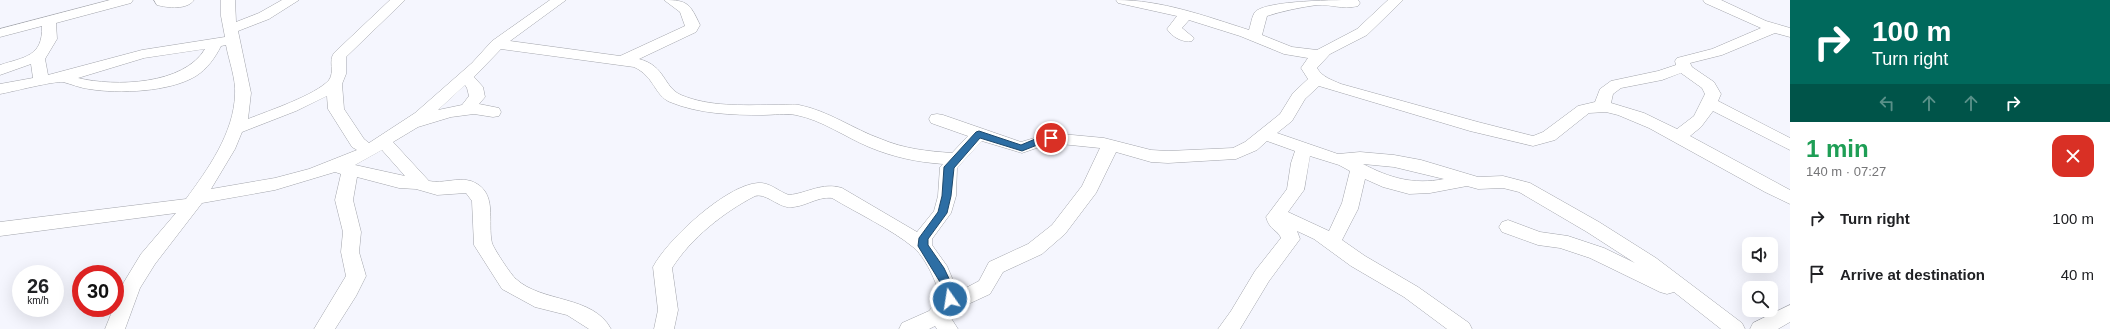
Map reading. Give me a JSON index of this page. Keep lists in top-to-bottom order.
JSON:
{
  "page": {
    "turn": ["100 m", "Turn right"],
    "heading": ["1 min", "140 m · 07:27"],
    "list": [
      {
        "name": "Turn right",
        "value": "100 m"
      },
      {
        "name": "Arrive at destination",
        "value": "40 m"
      }
    ],
    "speed": "26 km/h",
    "limit": "30"
  }
}
